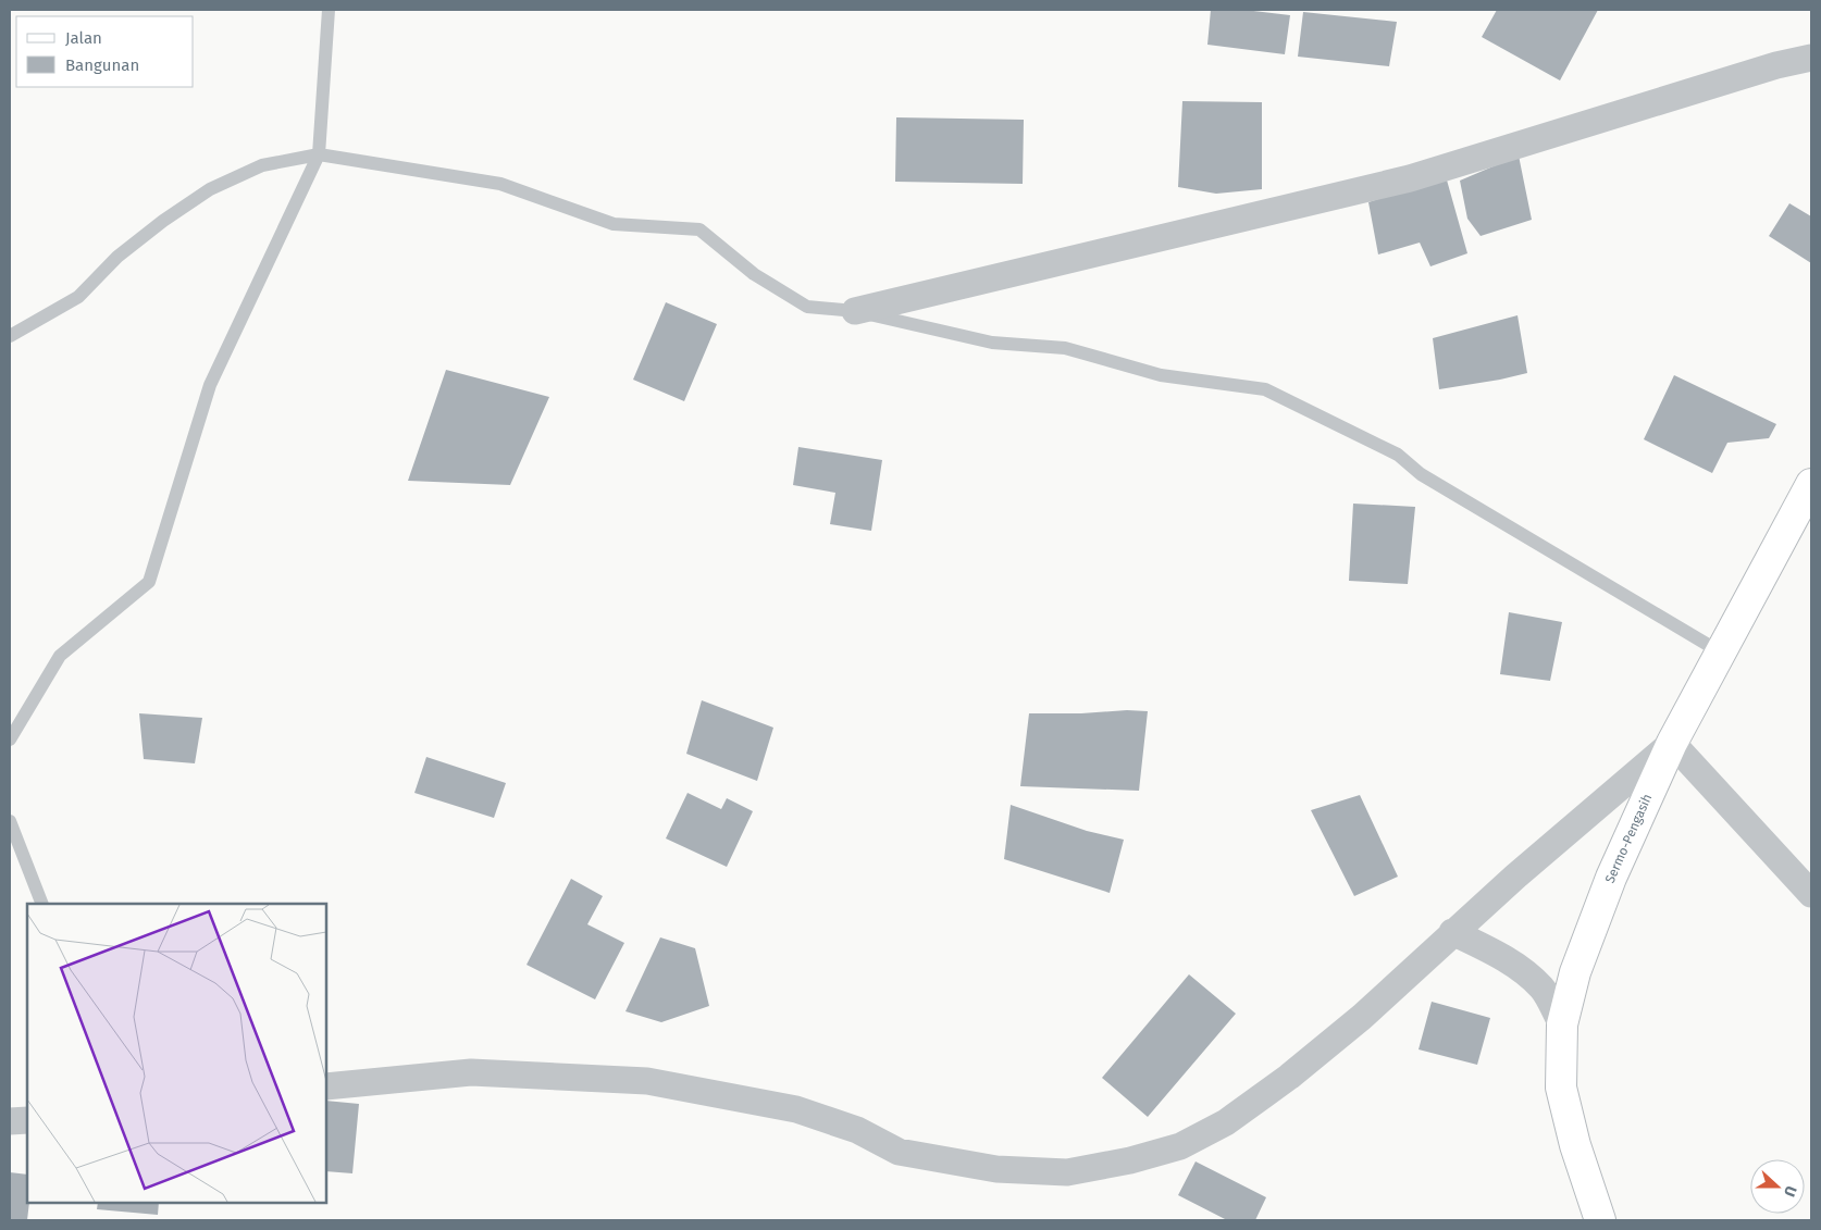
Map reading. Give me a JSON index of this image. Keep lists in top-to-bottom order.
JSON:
{
  "streets": {
    "main road": ["Sermo-Pengasih"]
  },
  "legend": ["Jalan", "Bangunan"],
  "north": "right"
}
